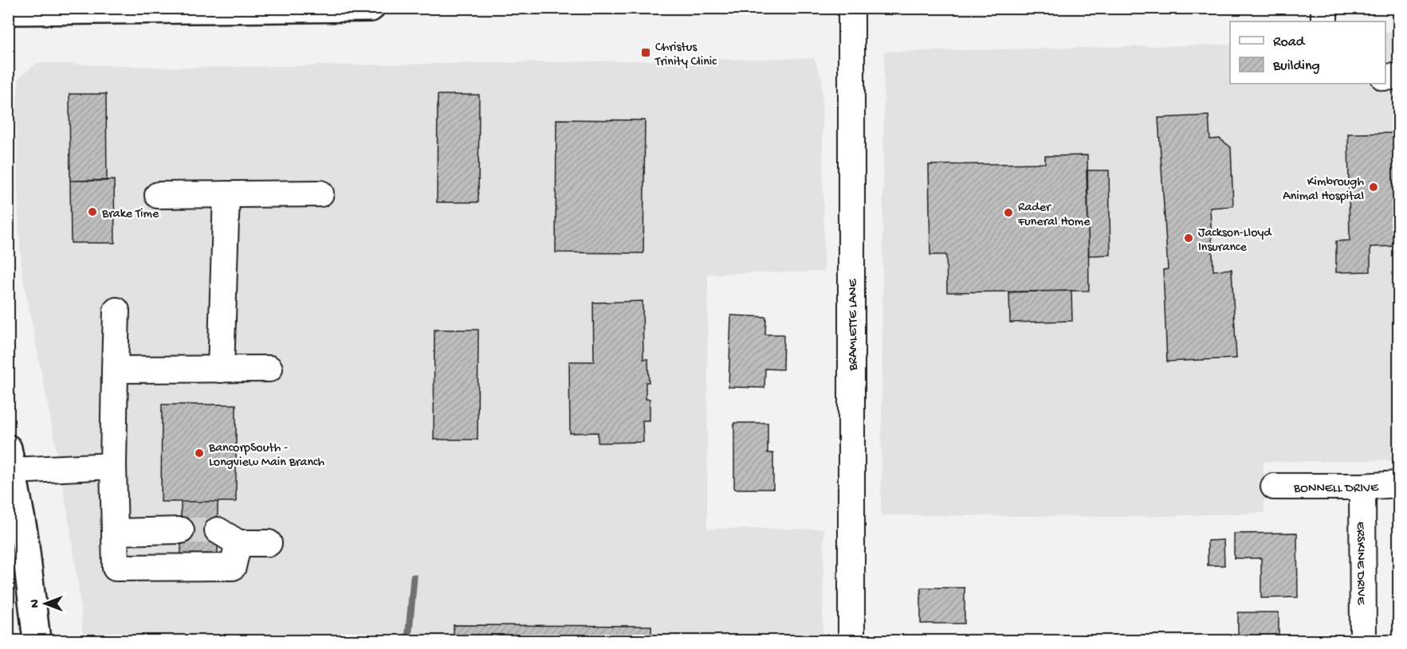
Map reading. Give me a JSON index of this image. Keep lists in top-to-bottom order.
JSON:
{
  "streets": {
    "street": ["BRAMLETTE LANE", "BONNELL DRIVE", "ERSKINE DRIVE"]
  },
  "crossings": [
    ["BONNELL DRIVE", "ERSKINE DRIVE"]
  ],
  "places": {
    "transit": ["Christus Trinity Clinic"],
    "other": [
      "Kimbrough Animal Hospital",
      "Brake Time",
      "Rader Funeral Home",
      "Jackson-Lloyd Insurance",
      "BancorpSouth - Longview Main Branch"
    ]
  },
  "legend": ["Road", "Building"],
  "north": "left"
}
